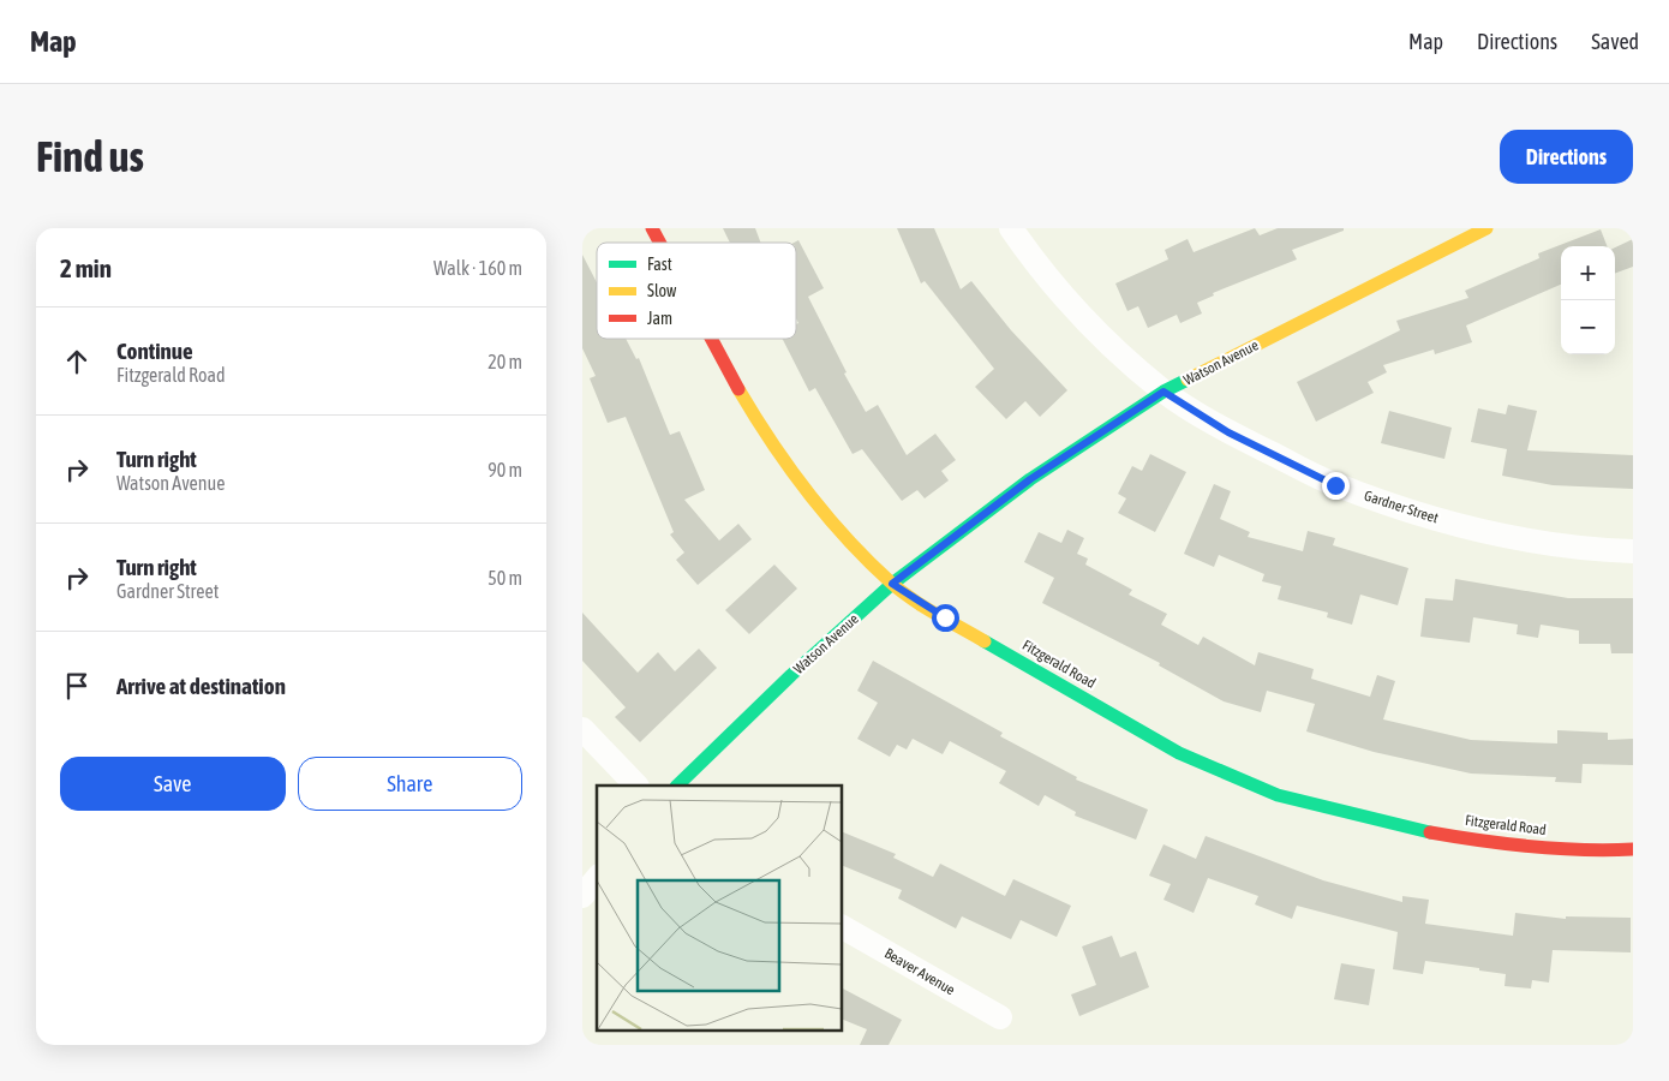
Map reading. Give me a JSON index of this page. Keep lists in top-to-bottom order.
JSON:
{
  "streets": {
    "main road": ["Watson Avenue", "Fitzgerald Road"],
    "street": ["Gardner Street", "Beaver Avenue"]
  },
  "crossings": [
    ["Watson Avenue", "Gardner Street"],
    ["Watson Avenue", "Fitzgerald Road"]
  ],
  "legend": ["Fast", "Slow", "Jam"],
  "page": {
    "header": "Map",
    "nav": ["Map", "Directions", "Saved"],
    "buttons": [
      "Directions",
      ["Save", "Share"]
    ],
    "title": "Find us",
    "heading": ["2 min", "Walk · 160 m"],
    "map_buttons": ["+", "−"],
    "list": [
      ["Continue", "Fitzgerald Road", "20 m"],
      ["Turn right", "Watson Avenue", "90 m"],
      ["Turn right", "Gardner Street", "50 m"],
      "Arrive at destination"
    ]
  }
}
